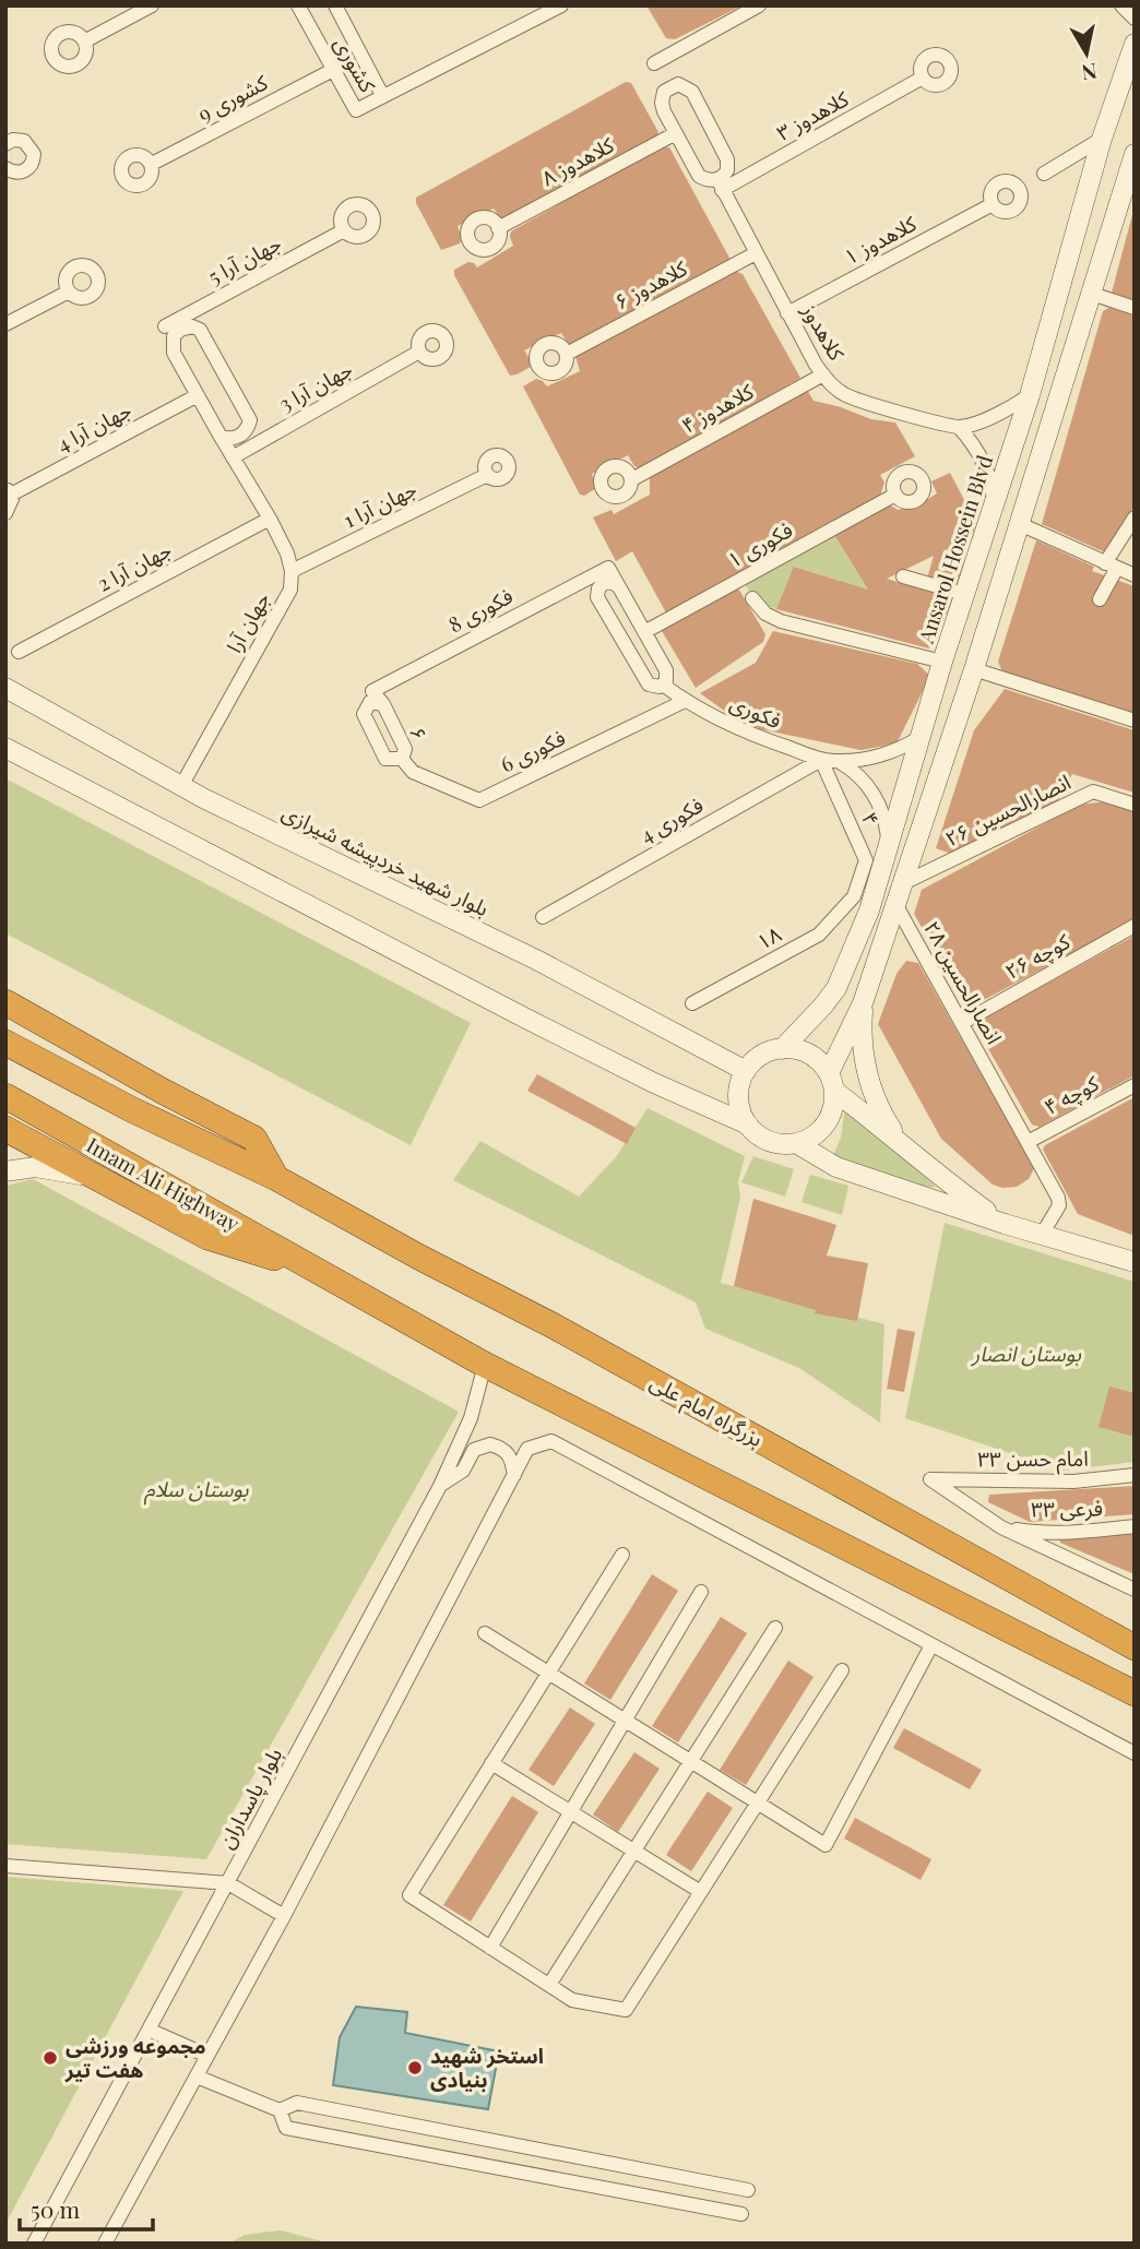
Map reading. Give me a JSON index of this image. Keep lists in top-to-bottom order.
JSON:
{
  "streets": {
    "highway": ["Imam Ali Highway", "بزرگراه امام علی"],
    "street": [
      "کشوری",
      "کشوری 9",
      "کلاهدوز ۳",
      "کلاهدوز ۸",
      "کلاهدوز ۱",
      "جهان آرا 5",
      "کلاهدوز ۶",
      "کلاهدوز",
      "جهان آرا 3",
      "کلاهدوز ۴",
      "جهان آرا 4",
      "جهان آرا 1",
      "فکوری ۱",
      "Ansarol Hossein Blvd",
      "جهان آرا 2",
      "فکوری 8",
      "جهان آرا",
      "فکوری",
      "۶",
      "فکوری 6",
      "انصارالحسین ۲۶",
      "۴",
      "فکوری 4",
      "بلوار شهید خردپیشه شیرازی",
      "۱۸",
      "کوچه ۲۶",
      "انصارالحسین ۲۸",
      "کوچه ۴",
      "امام حسن ۳۳",
      "فرعی ۳۳",
      "بلوار پاسداران"
    ]
  },
  "crossings": [
    ["کشوری", "کشوری 9"],
    ["کلاهدوز ۳", "کلاهدوز"],
    ["کلاهدوز ۸", "کلاهدوز"],
    ["کلاهدوز ۱", "کلاهدوز"],
    ["کلاهدوز ۶", "کلاهدوز"],
    ["کلاهدوز", "کلاهدوز ۴"],
    ["جهان آرا 1", "جهان آرا"],
    ["Ansarol Hossein Blvd", "فکوری"],
    ["Ansarol Hossein Blvd", "بلوار شهید خردپیشه شیرازی"],
    ["فکوری 8", "فکوری"],
    ["فکوری 8", "۶"],
    ["جهان آرا", "بلوار شهید خردپیشه شیرازی"],
    ["فکوری", "فکوری 6"],
    ["فکوری", "۴"],
    ["فکوری", "فکوری 4"],
    ["۶", "فکوری 6"],
    ["انصارالحسین ۲۶", "انصارالحسین ۲۸"],
    ["۴", "فکوری 4"],
    ["۴", "۱۸"],
    ["کوچه ۲۶", "انصارالحسین ۲۸"],
    ["انصارالحسین ۲۸", "کوچه ۴"],
    ["امام حسن ۳۳", "فرعی ۳۳"]
  ],
  "parks": ["بوستان انصار", "بوستان سلام"],
  "places": ["مجموعه ورزشی هفت تیر", "استخر شهید بنیادی"],
  "scale_bar": "50 m",
  "north": "bottom"
}
